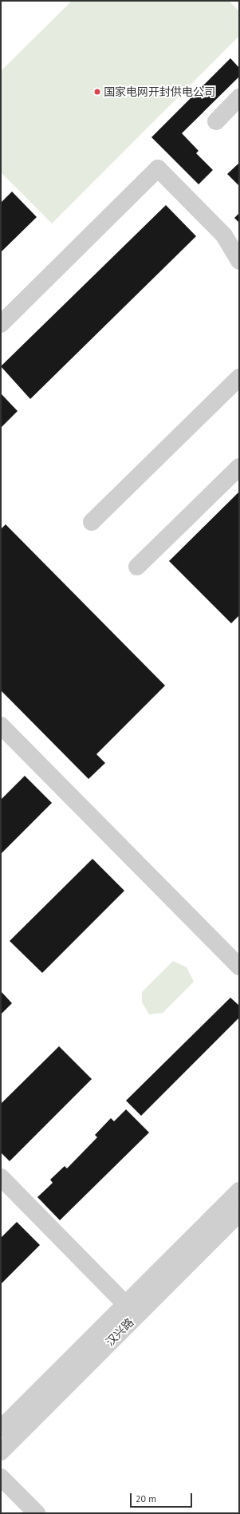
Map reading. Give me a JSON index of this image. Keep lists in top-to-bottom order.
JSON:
{
  "streets": {
    "street": ["汉兴路"]
  },
  "places": ["国家电网开封供电公司"],
  "scale_bar": "20 m"
}
